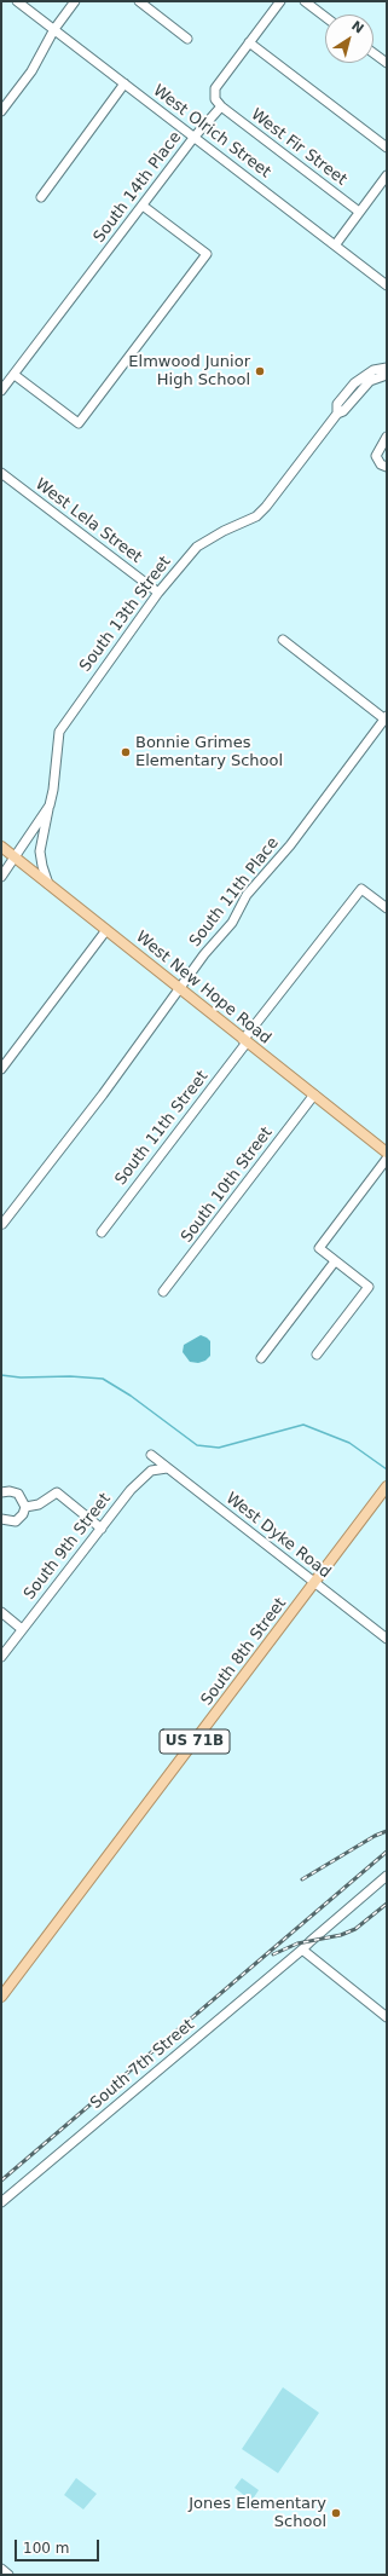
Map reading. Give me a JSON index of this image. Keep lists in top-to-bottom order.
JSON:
{
  "streets": {
    "main road": ["West New Hope Road", "South 8th Street", "US 71B"],
    "street": [
      "West Olrich Street",
      "West Fir Street",
      "South 14th Place",
      "West Lela Street",
      "South 13th Street",
      "South 11th Place",
      "South 11th Street",
      "South 10th Street",
      "West Dyke Road",
      "South 9th Street",
      "South 7th Street"
    ]
  },
  "crossings": [
    ["West Olrich Street", "South 14th Place"],
    ["West Fir Street", "South 14th Place"],
    ["West Lela Street", "South 13th Street"],
    ["South 13th Street", "West New Hope Road"],
    ["South 11th Place", "West New Hope Road"],
    ["West New Hope Road", "South 11th Street"],
    ["West New Hope Road", "South 10th Street"],
    ["West Dyke Road", "South 9th Street"],
    ["West Dyke Road", "South 8th Street"]
  ],
  "places": ["Elmwood Junior High School", "Bonnie Grimes Elementary School", "Jones Elementary School"],
  "scale_bar": "100 m",
  "north": "top right"
}
